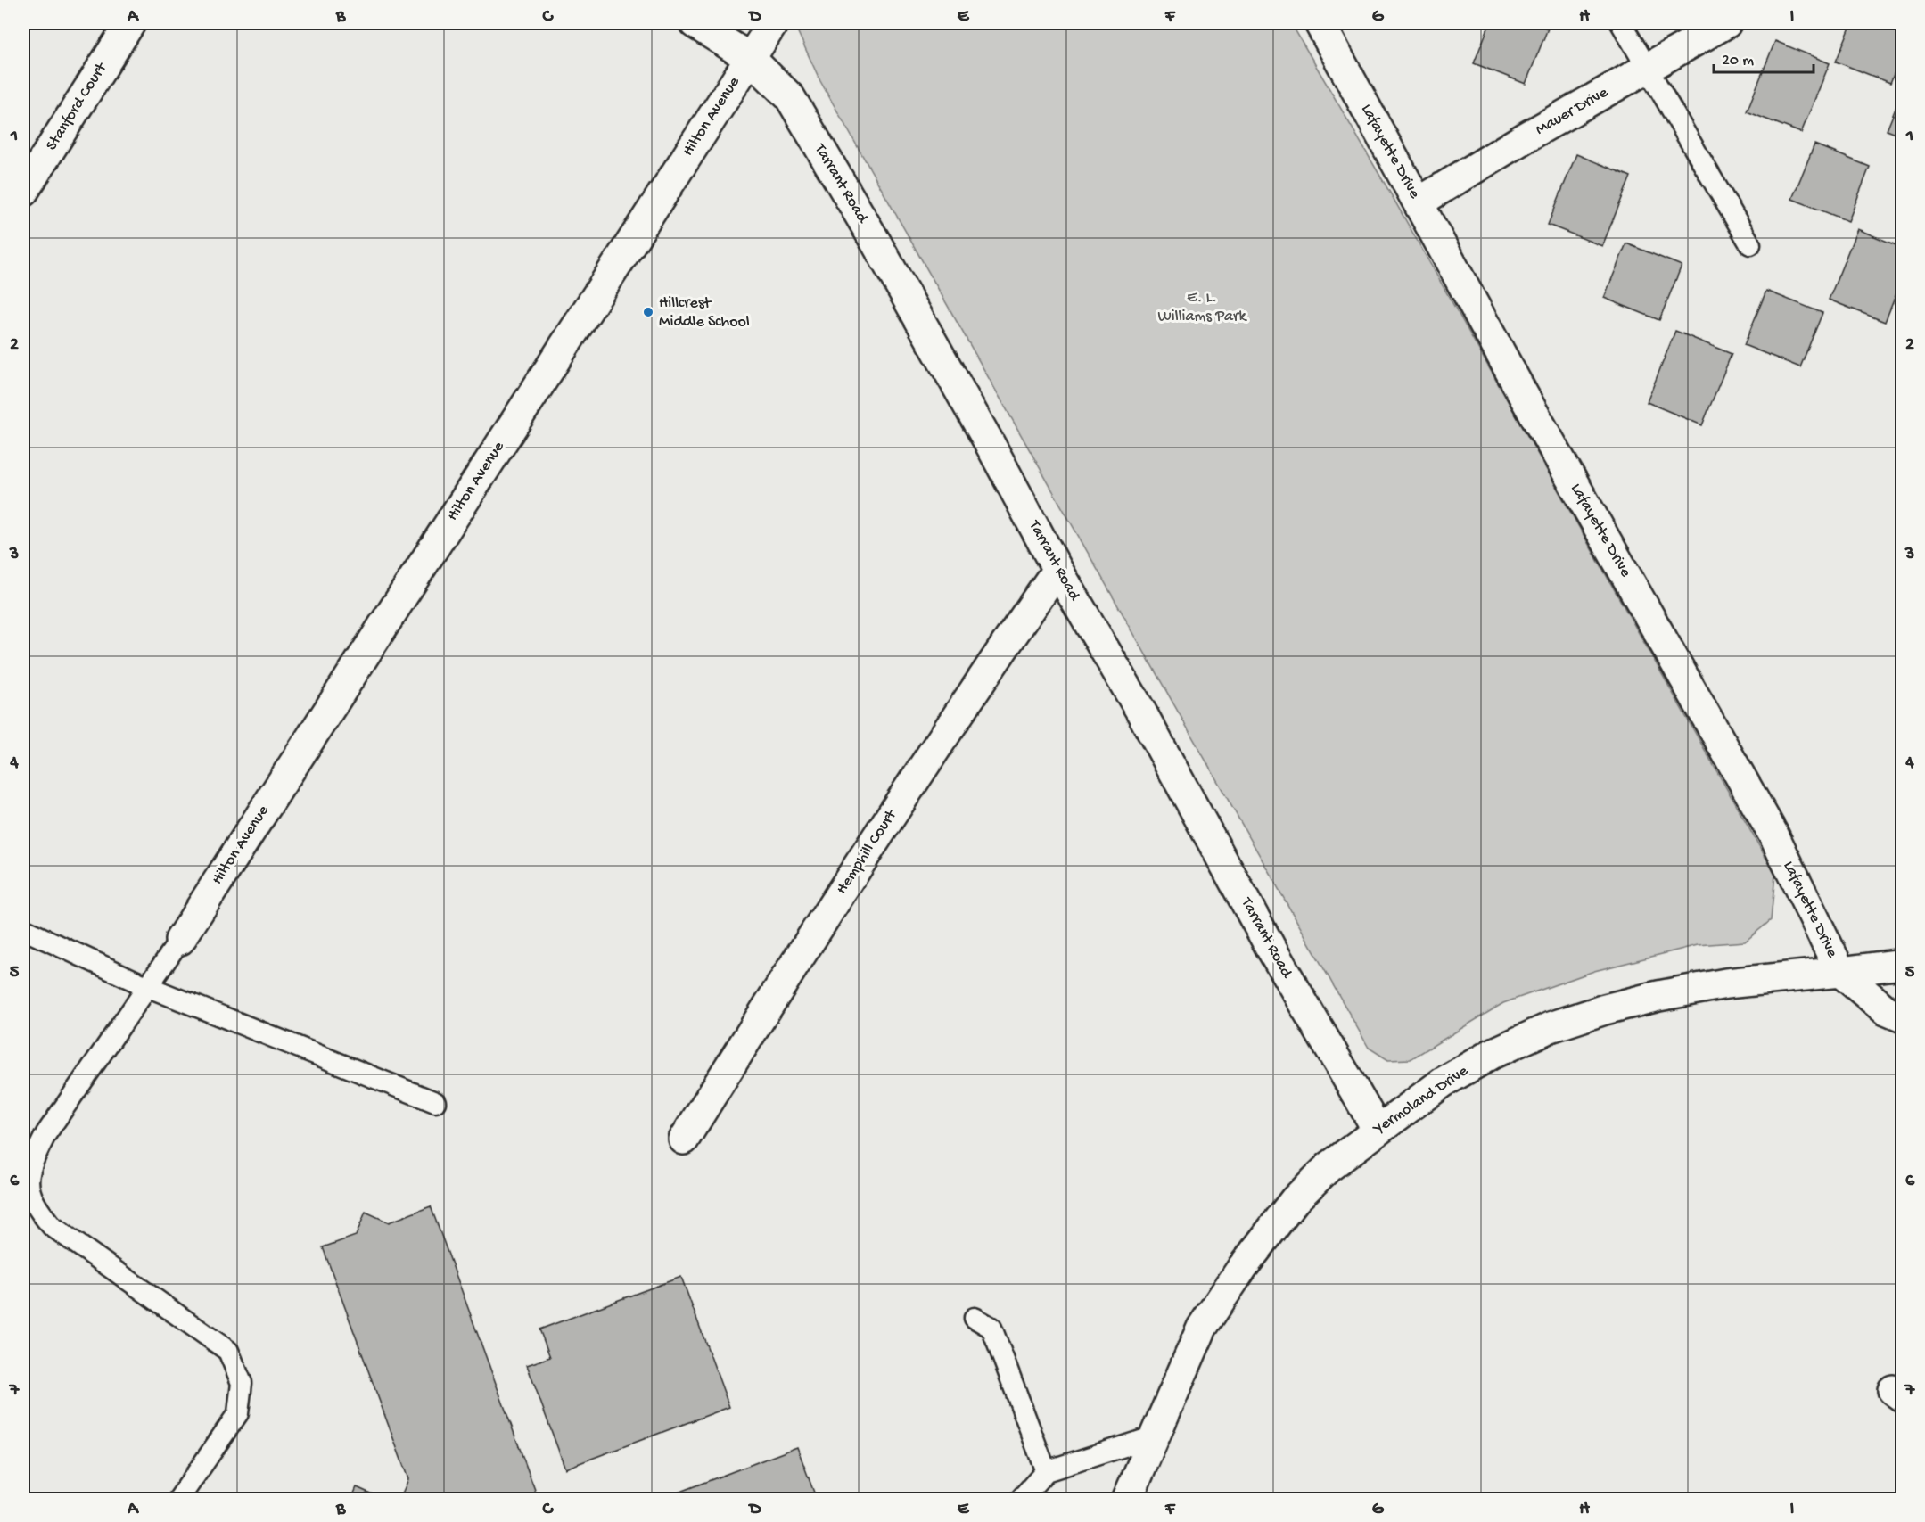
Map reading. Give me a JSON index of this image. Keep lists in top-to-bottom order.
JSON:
{
  "streets": {
    "street": [
      "Stanford Court",
      "Mauer Drive",
      "Hilton Avenue",
      "Lafayette Drive",
      "Tarrant Road",
      "Hemphill Court",
      "Yermoland Drive"
    ]
  },
  "crossings": [
    ["Mauer Drive", "Lafayette Drive"],
    ["Hilton Avenue", "Tarrant Road"],
    ["Lafayette Drive", "Yermoland Drive"],
    ["Tarrant Road", "Hemphill Court"],
    ["Tarrant Road", "Yermoland Drive"]
  ],
  "parks": ["E. L. Williams Park"],
  "places": ["Hillcrest Middle School"],
  "scale_bar": "20 m",
  "grid": {
    "columns": [
      "A",
      "B",
      "C",
      "D",
      "E",
      "F",
      "G",
      "H",
      "I"
    ],
    "rows": [
      "1",
      "2",
      "3",
      "4",
      "5",
      "6",
      "7"
    ]
  }
}
